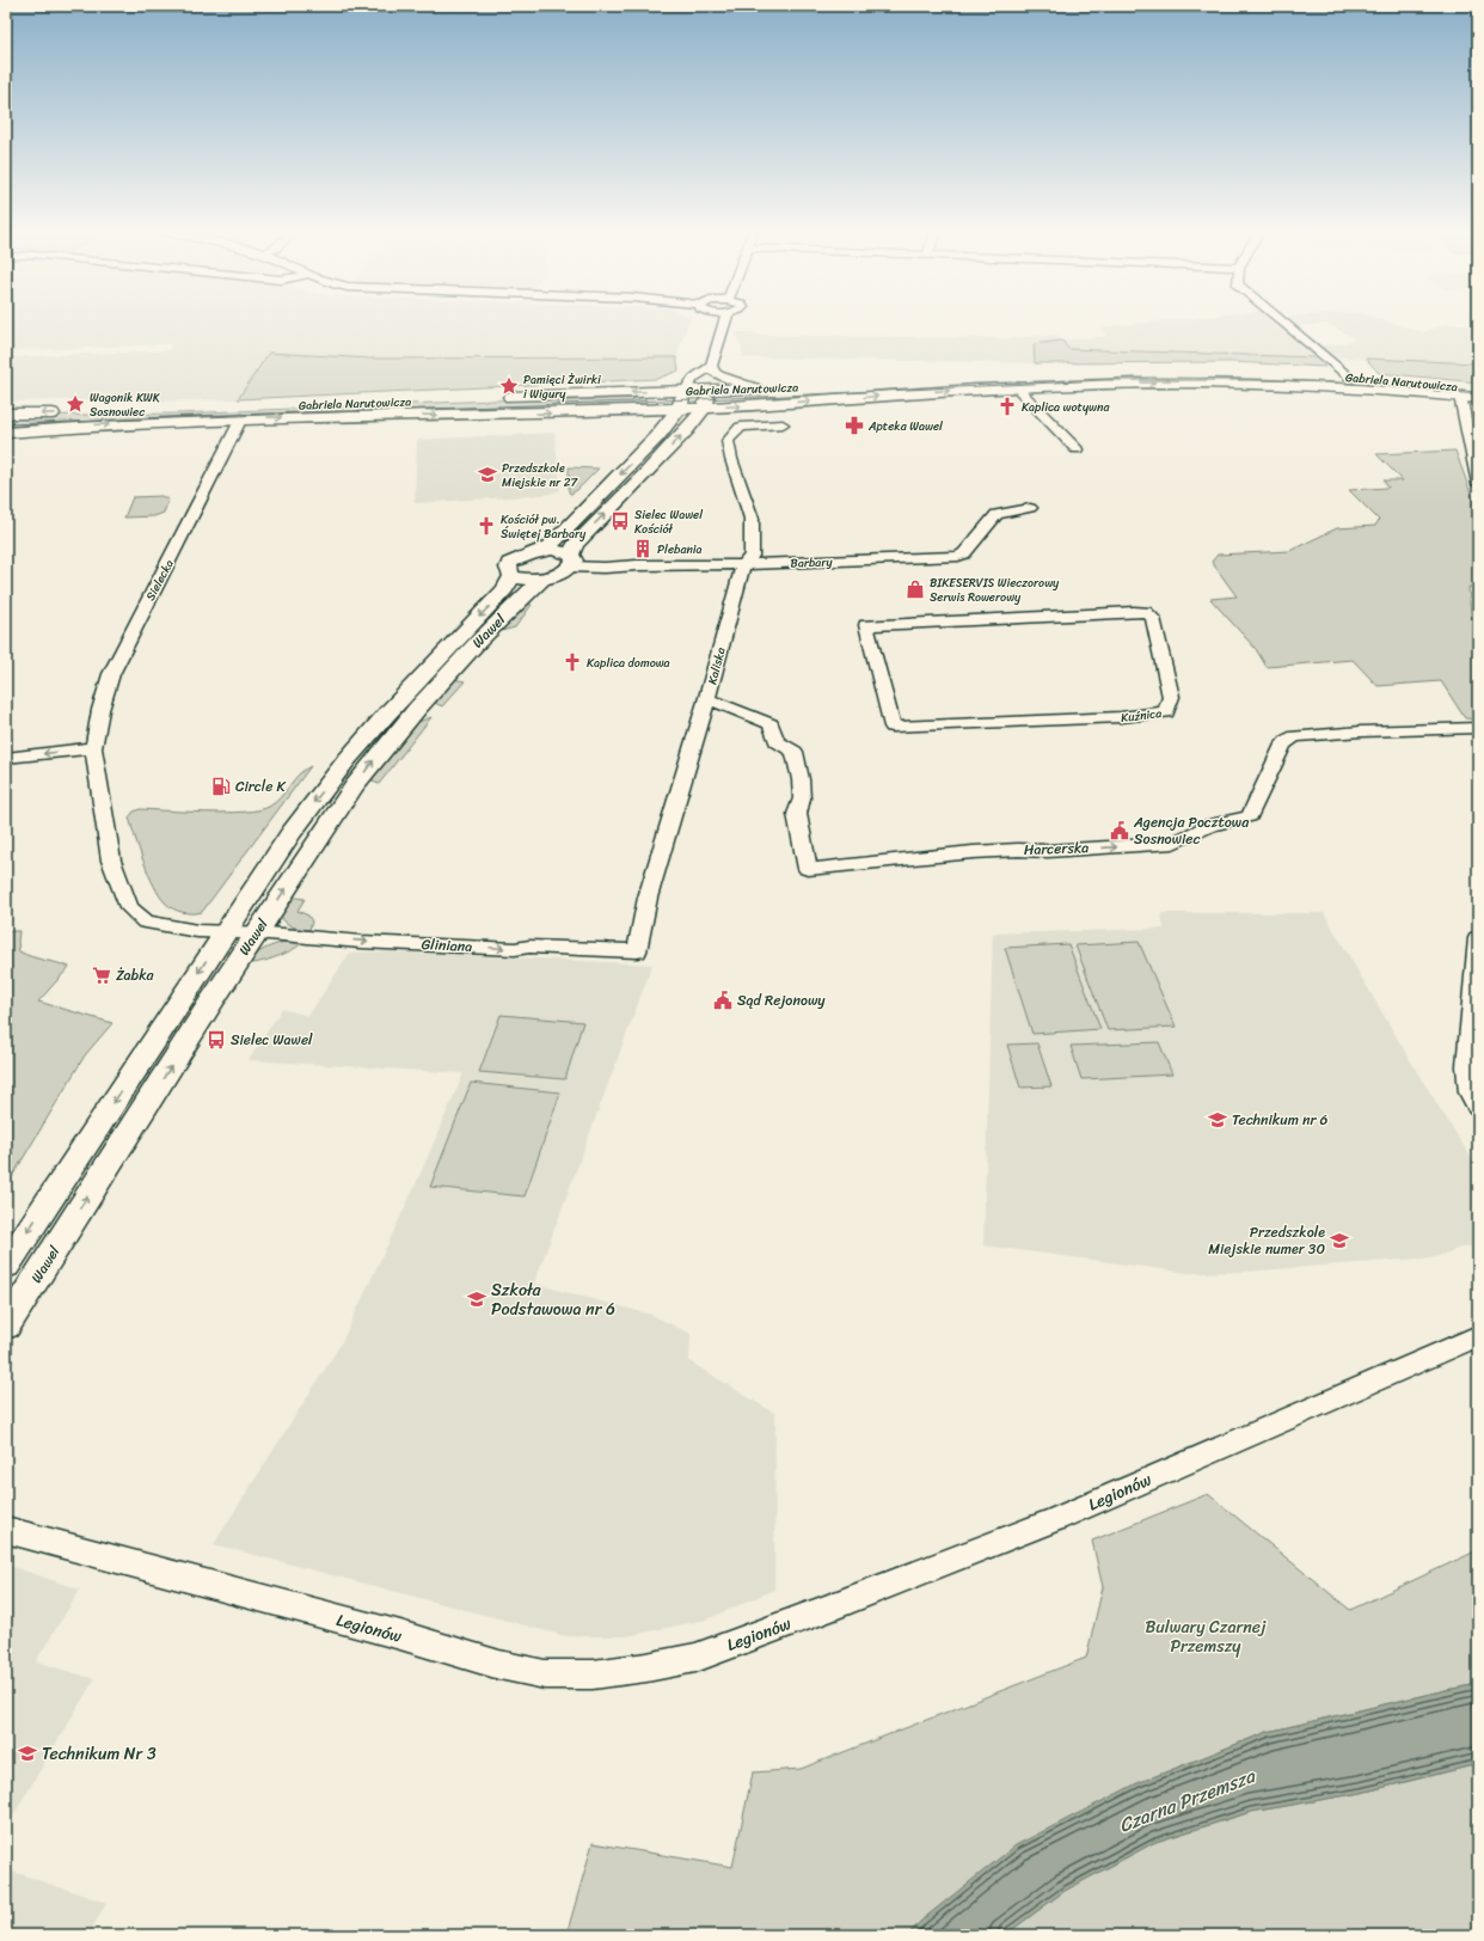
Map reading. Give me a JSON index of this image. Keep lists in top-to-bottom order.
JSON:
{
  "streets": {
    "street": [
      "Gabriela Narutowicza",
      "Barbary",
      "Sielecka",
      "Wawel",
      "Kaliska",
      "Kuźnica",
      "Harcerska",
      "Gliniana",
      "Legionów"
    ]
  },
  "crossings": [
    ["Gabriela Narutowicza", "Sielecka"],
    ["Barbary", "Kaliska"],
    ["Sielecka", "Wawel"],
    ["Sielecka", "Gliniana"],
    ["Wawel", "Gliniana"],
    ["Kaliska", "Harcerska"],
    ["Kaliska", "Gliniana"]
  ],
  "one_way": ["Harcerska", "Gliniana"],
  "water": ["Czarna Przemsza"],
  "parks": ["Bulwary Czarnej Przemszy"],
  "places": {
    "place": ["Pamięci Żwirki i Wigury", "Wagonik KWK Sosnowiec"],
    "church": ["Kaplica wotywna", "Kościół pw. Świętej Barbary", "Kaplica domowa"],
    "pharmacy": ["Apteka Wawel"],
    "school or university": [
      "Przedszkole Miejskie nr 27",
      "Technikum nr 6",
      "Przedszkole Miejskie numer 30",
      "Szkoła Podstawowa nr 6",
      "Technikum Nr 3"
    ],
    "bus stop": ["Sielec Wawel Kościół", "Sielec Wawel"],
    "building": ["Plebania"],
    "shop": ["BIKESERVIS Wieczorowy Serwis Rowerowy"],
    "fuel station": ["Circle K"],
    "public building": ["Agencja Pocztowa Sosnowiec", "Sąd Rejonowy"],
    "supermarket": ["Żabka"]
  }
}
